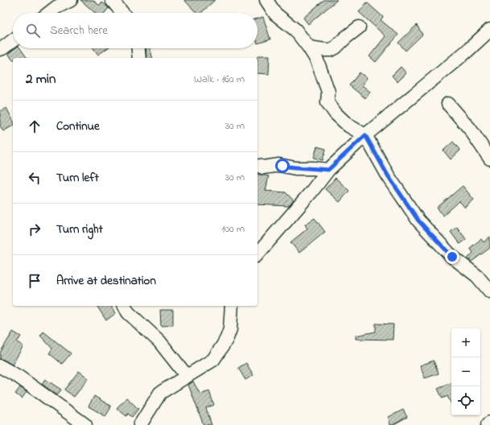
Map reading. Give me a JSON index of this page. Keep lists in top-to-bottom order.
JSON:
{
  "page": {
    "search": "Search here",
    "heading": ["2 min", "Walk · 160 m"],
    "list": [
      ["Continue", "30 m"],
      ["Turn left", "30 m"],
      ["Turn right", "100 m"],
      "Arrive at destination"
    ],
    "map_buttons": ["+", "−"]
  }
}
